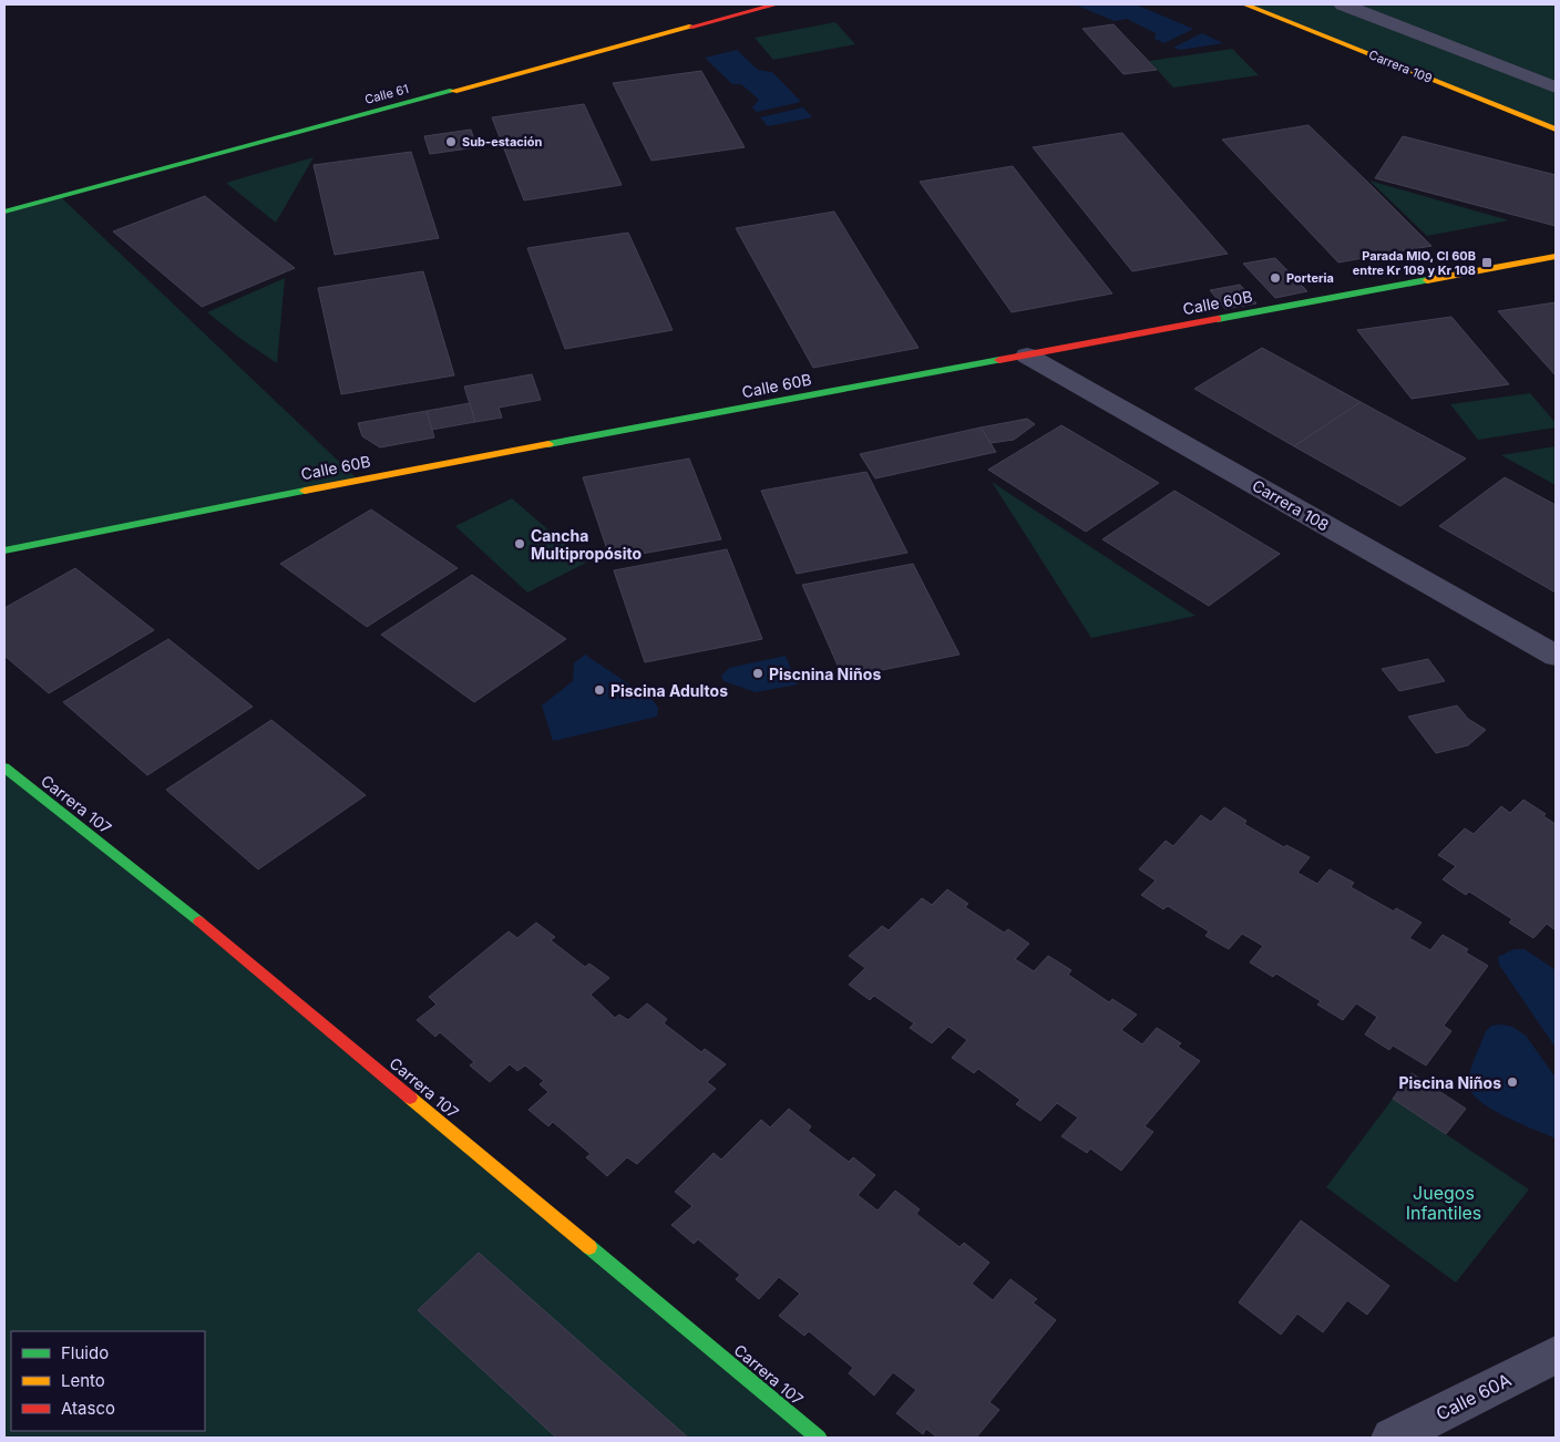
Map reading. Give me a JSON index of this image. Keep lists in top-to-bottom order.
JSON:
{
  "streets": {
    "street": [
      "Carrera 109",
      "Calle 61",
      "Calle 60B",
      "Carrera 108",
      "Carrera 107",
      "Calle 60A"
    ]
  },
  "crossings": [
    ["Calle 60B", "Carrera 108"]
  ],
  "parks": ["Juegos Infantiles"],
  "places": {
    "other": [
      "Sub-estación",
      "Porteria",
      "Cancha Multipropósito",
      "Piscnina Niños",
      "Piscina Adultos",
      "Piscina Niños"
    ],
    "transit": ["Parada MIO, Cl 60B entre Kr 109 y Kr 108"]
  },
  "legend": ["Fluido", "Lento", "Atasco"]
}
